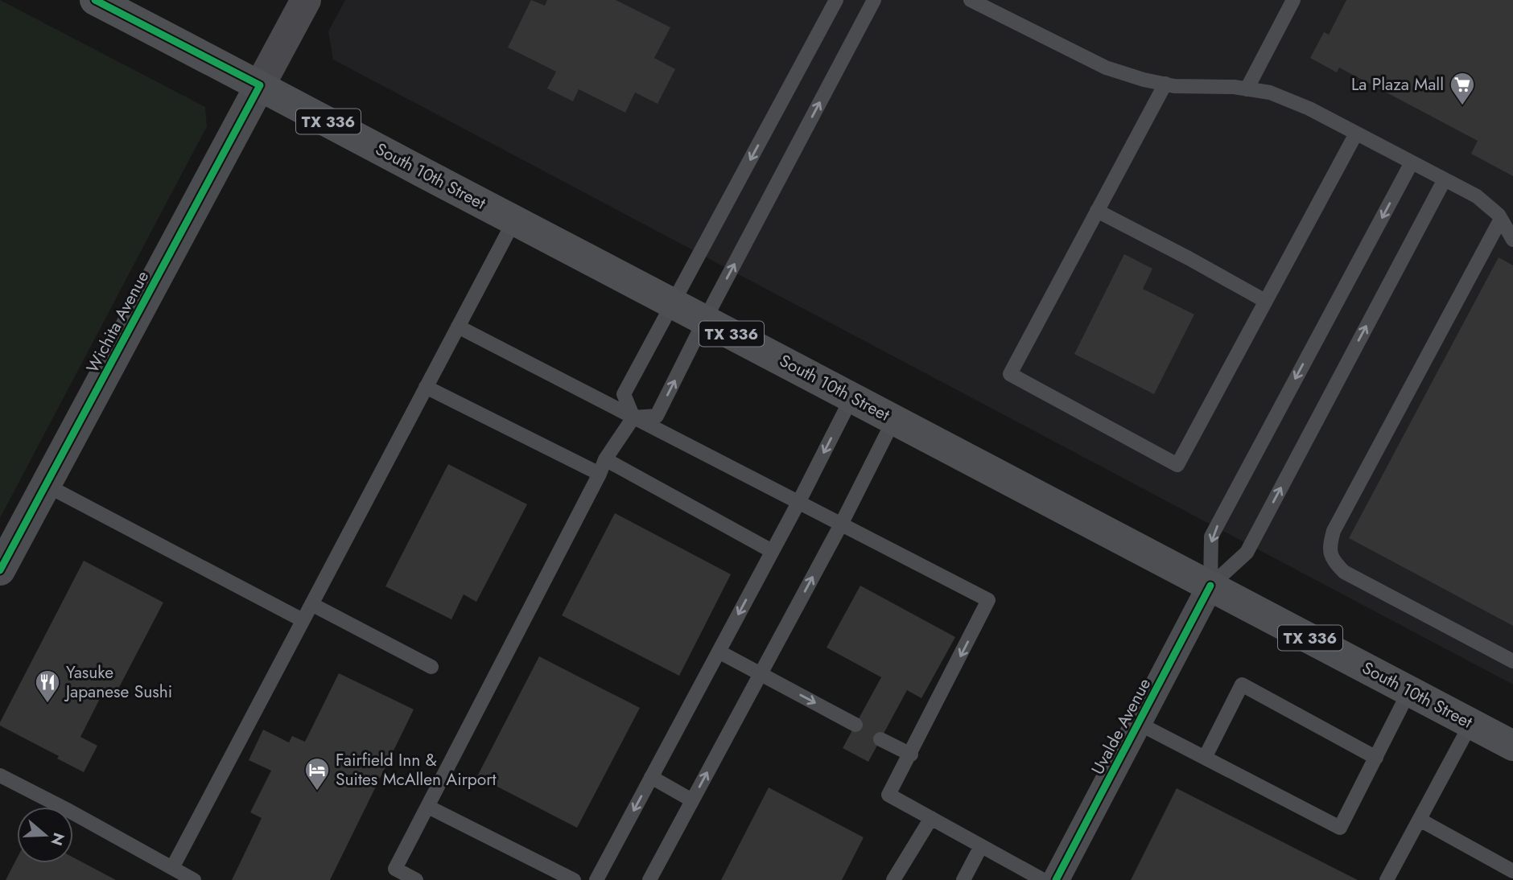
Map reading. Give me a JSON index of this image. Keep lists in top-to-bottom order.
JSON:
{
  "streets": {
    "main road": ["TX 336", "South 10th Street", "Wichita Avenue"],
    "street": ["Uvalde Avenue"]
  },
  "crossings": [
    ["South 10th Street", "Wichita Avenue"],
    ["South 10th Street", "Uvalde Avenue"]
  ],
  "places": {
    "supermarket": ["La Plaza Mall"],
    "restaurant": ["Yasuke Japanese Sushi"],
    "hotel": ["Fairfield Inn & Suites McAllen Airport"]
  },
  "north": "right"
}
